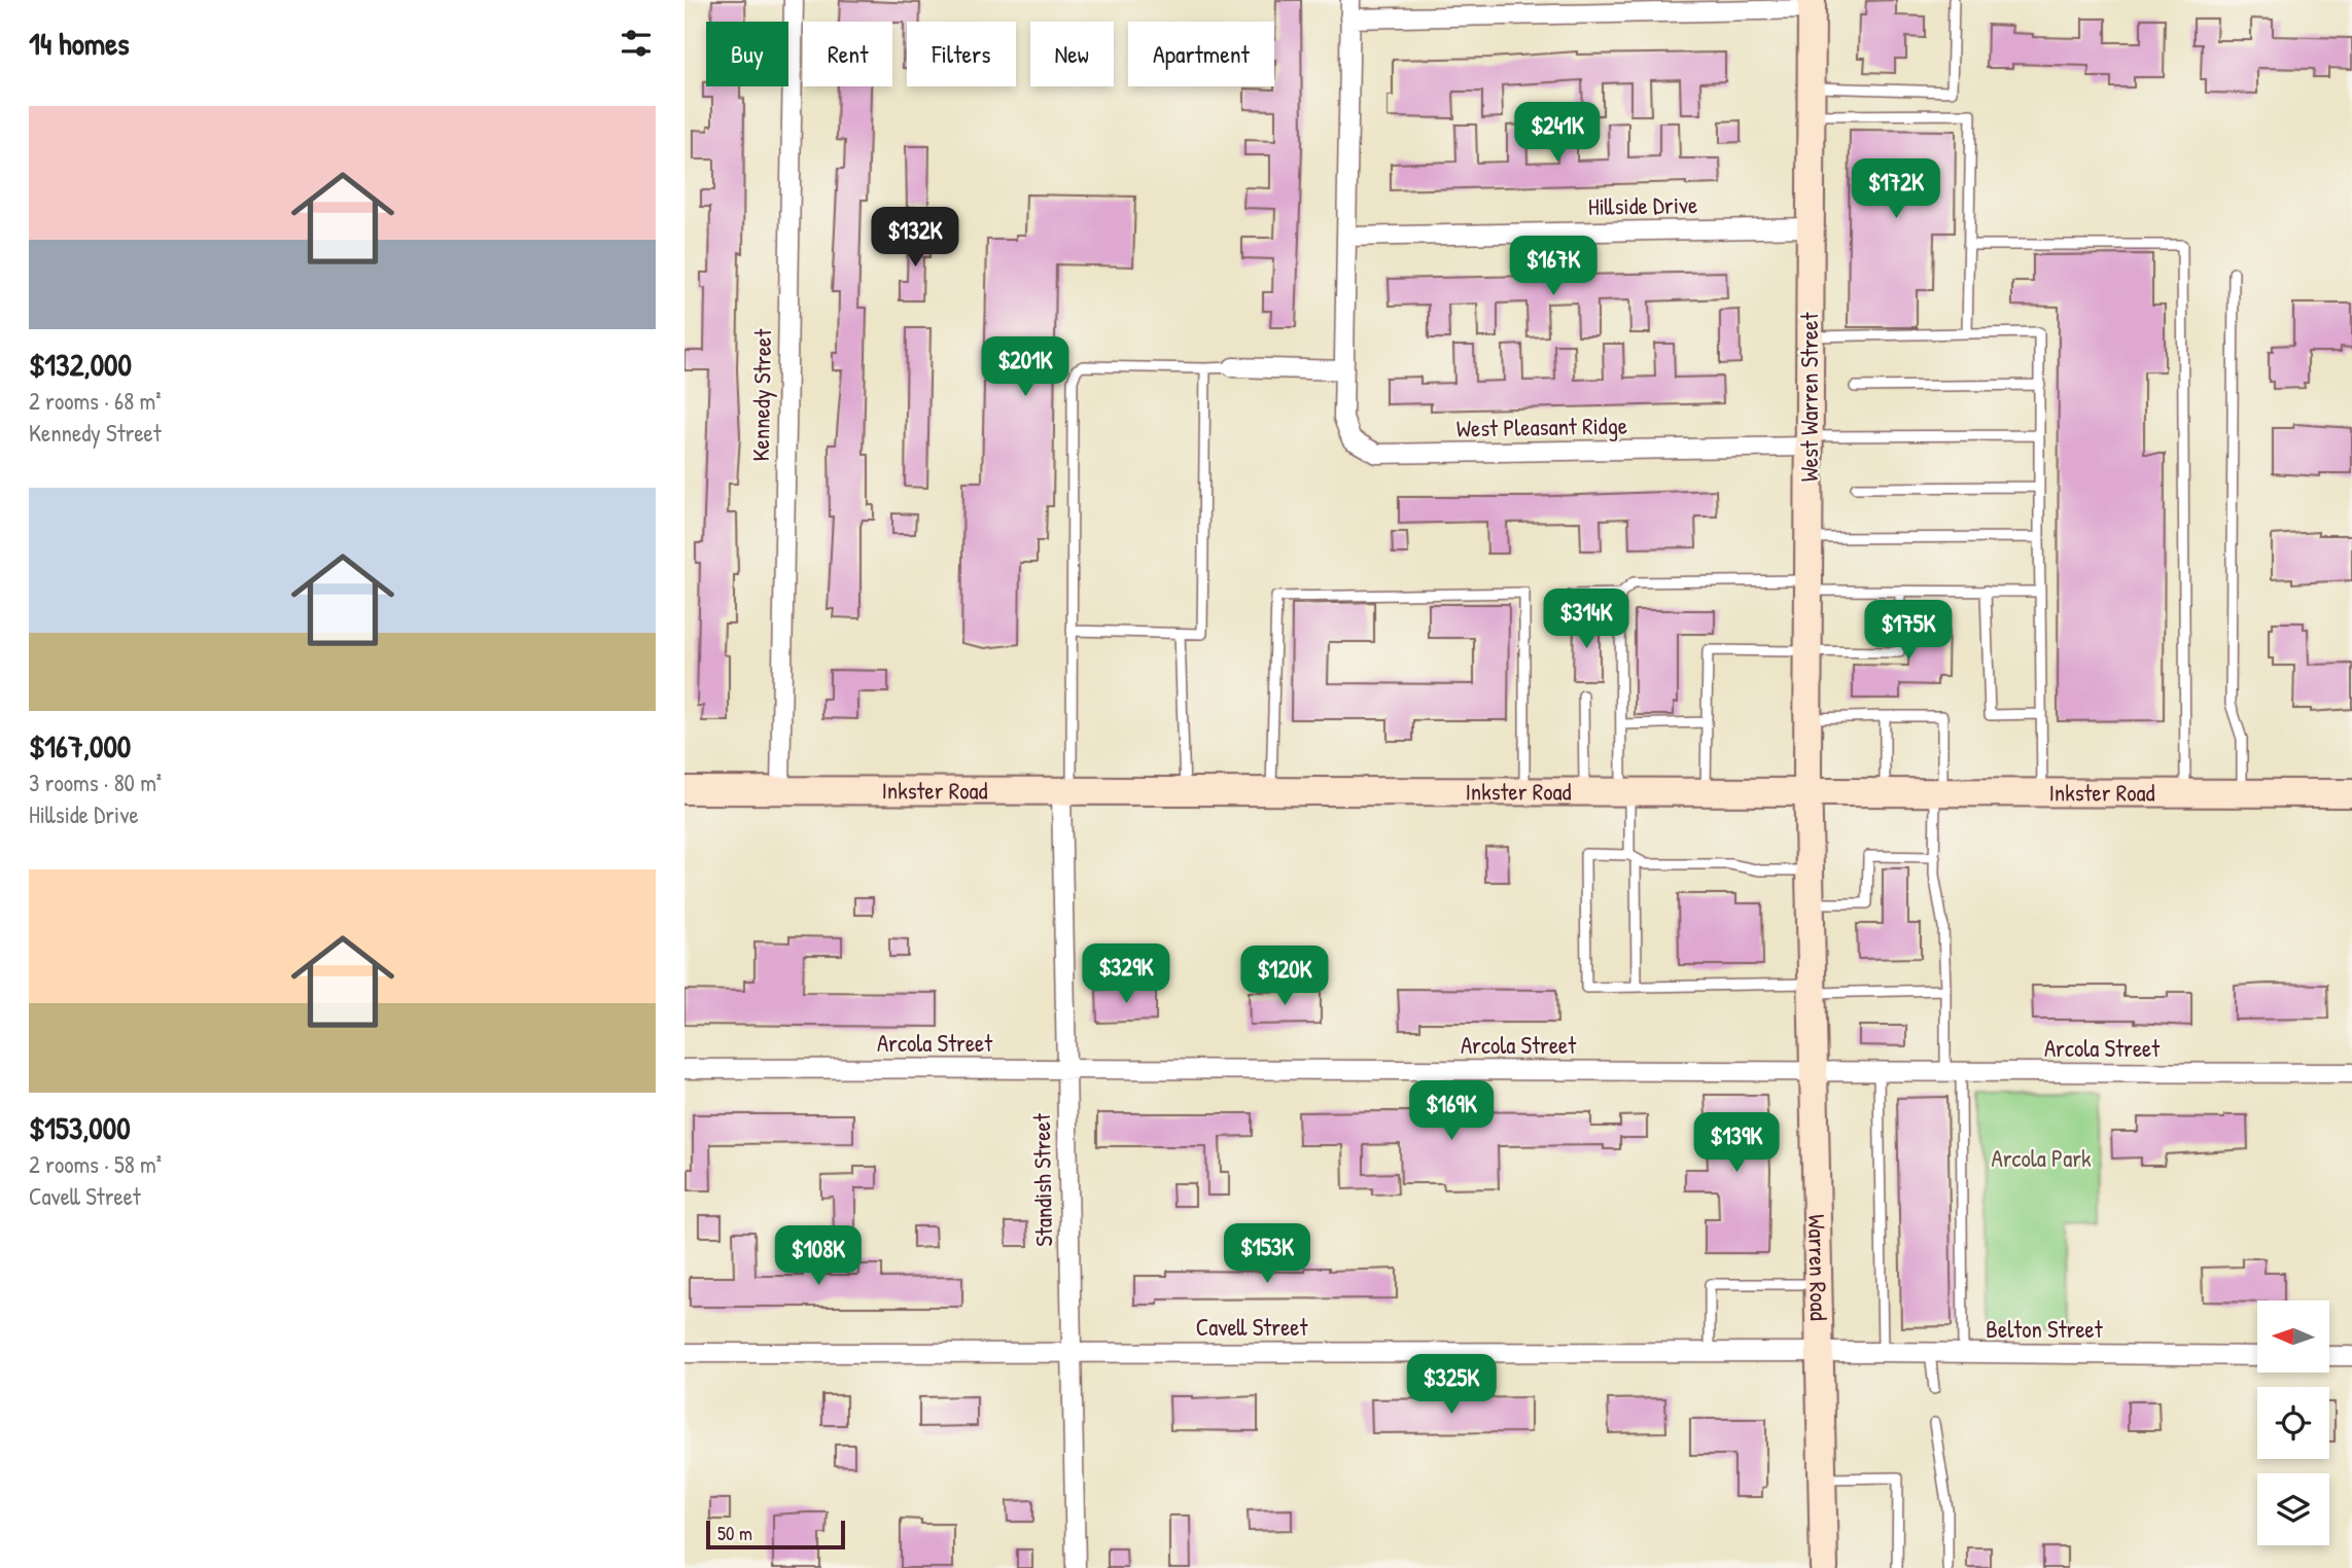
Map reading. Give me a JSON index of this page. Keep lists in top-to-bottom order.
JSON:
{
  "streets": {
    "main road": ["West Warren Street", "Inkster Road", "Warren Road"],
    "street": [
      "Hillside Drive",
      "Kennedy Street",
      "West Pleasant Ridge",
      "Arcola Street",
      "Standish Street",
      "Cavell Street",
      "Belton Street"
    ]
  },
  "crossings": [
    ["Hillside Drive", "West Warren Street"],
    ["Hillside Drive", "West Pleasant Ridge"],
    ["Kennedy Street", "Inkster Road"],
    ["West Warren Street", "West Pleasant Ridge"],
    ["West Warren Street", "Inkster Road"],
    ["West Warren Street", "Warren Road"],
    ["Inkster Road", "Standish Street"],
    ["Inkster Road", "Warren Road"],
    ["Arcola Street", "Standish Street"],
    ["Arcola Street", "Warren Road"],
    ["Standish Street", "Cavell Street"],
    ["Warren Road", "Cavell Street"],
    ["Warren Road", "Belton Street"],
    ["Cavell Street", "Belton Street"]
  ],
  "parks": ["Arcola Park"],
  "scale_bar": "50 m",
  "north": "left",
  "page": {
    "heading": "14 homes",
    "chip": [
      "Buy",
      "Rent",
      "Filters",
      "New",
      "Apartment"
    ],
    "list": [
      {
        "name": "$132,000",
        "note": "2 rooms · 68 m² · Kennedy Street"
      },
      {
        "name": "$167,000",
        "note": "3 rooms · 80 m² · Hillside Drive"
      },
      {
        "name": "$153,000",
        "note": "2 rooms · 58 m² · Cavell Street"
      }
    ],
    "price": [
      "$241K",
      "$172K",
      "$132K",
      "$167K",
      "$201K",
      "$314K",
      "$175K",
      "$329K",
      "$120K",
      "$169K",
      "$139K",
      "$153K",
      "$108K",
      "$325K"
    ],
    "scale": "50 m"
  }
}
